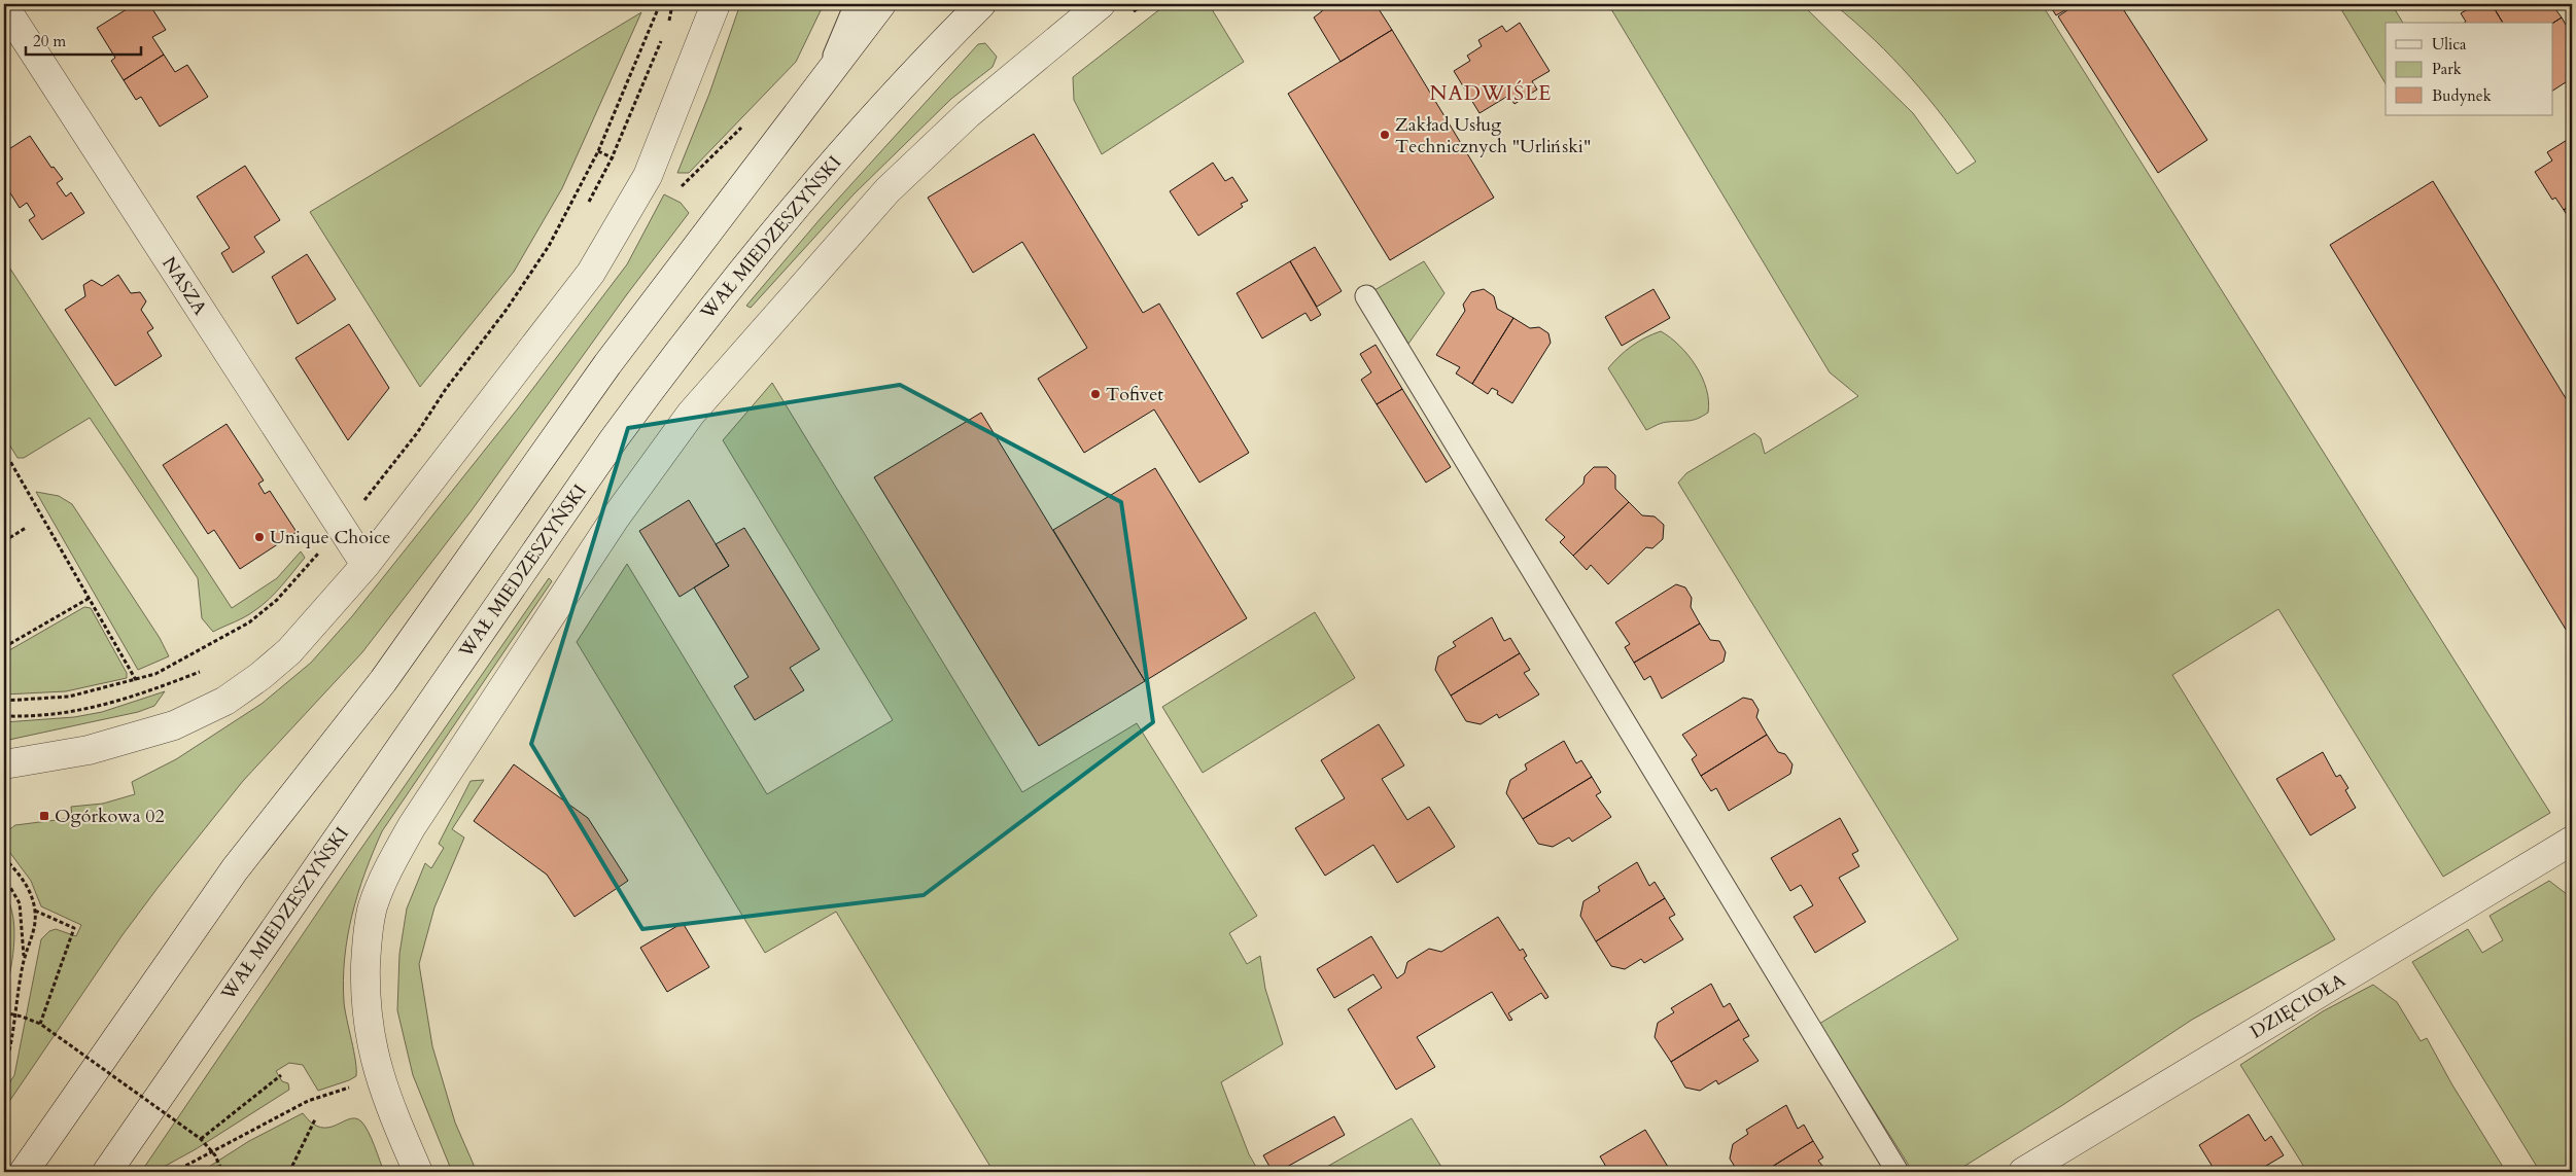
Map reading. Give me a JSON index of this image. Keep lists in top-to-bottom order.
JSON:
{
  "streets": {
    "street": ["WAŁ MIEDZESZYŃSKI", "NASZA", "DZIĘCIOŁA"]
  },
  "districts": ["NADWIŚLE"],
  "places": {
    "other": ["Zakład Usług Technicznych \"Urliński\"", "Tofivet", "Unique Choice"],
    "transit": ["Ogórkowa 02"]
  },
  "legend": ["Ulica", "Park", "Budynek"],
  "scale_bar": "20 m"
}
